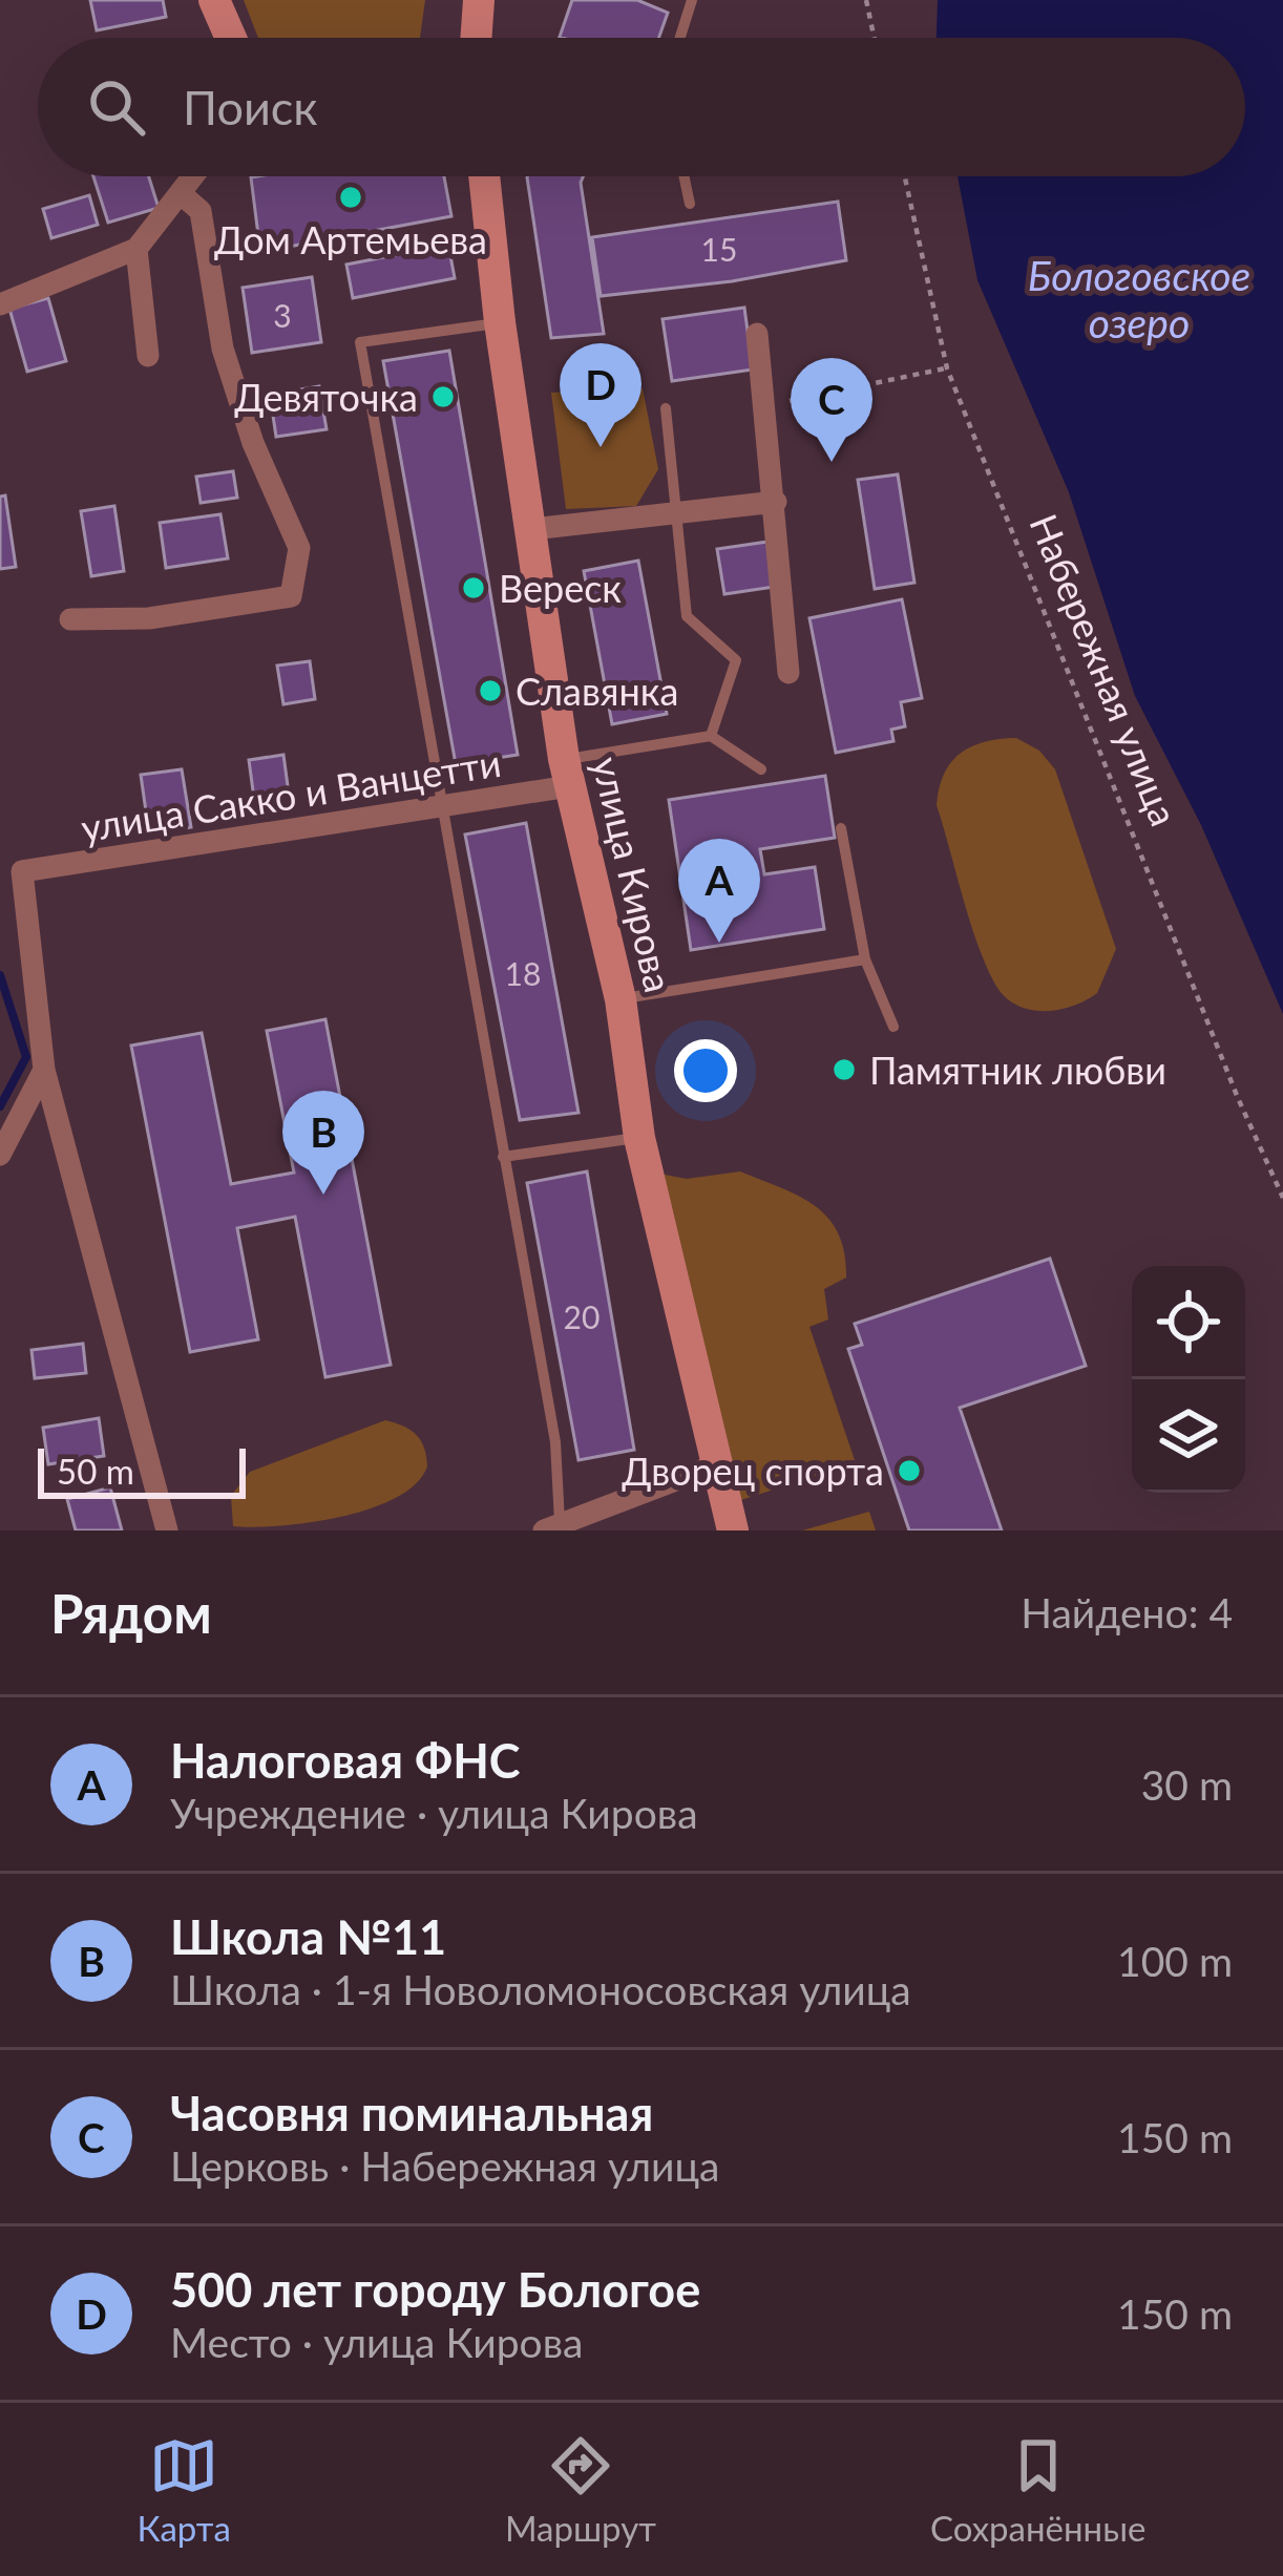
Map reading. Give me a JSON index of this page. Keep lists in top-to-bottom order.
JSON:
{
  "streets": {
    "main road": ["улица Кирова"],
    "street": ["улица Сакко и Ванцетти"],
    "path": ["Набережная улица"]
  },
  "crossings": [
    ["улица Сакко и Ванцетти", "улица Кирова"]
  ],
  "water": ["Бологовское озеро"],
  "places": [
    "Дом Артемьева",
    "Девяточка",
    "Вереск",
    "Славянка",
    "Памятник любви",
    "Дворец спорта"
  ],
  "house_numbers": [
    "15",
    "3",
    "18",
    "20"
  ],
  "scale_bar": "50 m",
  "page": {
    "search": "Поиск",
    "pins": [
      "D",
      "C",
      "A",
      "B"
    ],
    "scale": "50 m",
    "heading": ["Рядом", "Найдено: 4"],
    "list": [
      {
        "mark": "A",
        "name": "Налоговая ФНС",
        "note": "Учреждение · улица Кирова",
        "value": "30 m"
      },
      {
        "mark": "B",
        "name": "Школа №11",
        "note": "Школа · 1-я Новоломоносовская улица",
        "value": "100 m"
      },
      {
        "mark": "C",
        "name": "Часовня поминальная",
        "note": "Церковь · Набережная улица",
        "value": "150 m"
      },
      {
        "mark": "D",
        "name": "500 лет городу Бологое",
        "note": "Место · улица Кирова",
        "value": "150 m"
      }
    ],
    "nav": ["Карта", "Маршрут", "Сохранённые"]
  }
}
